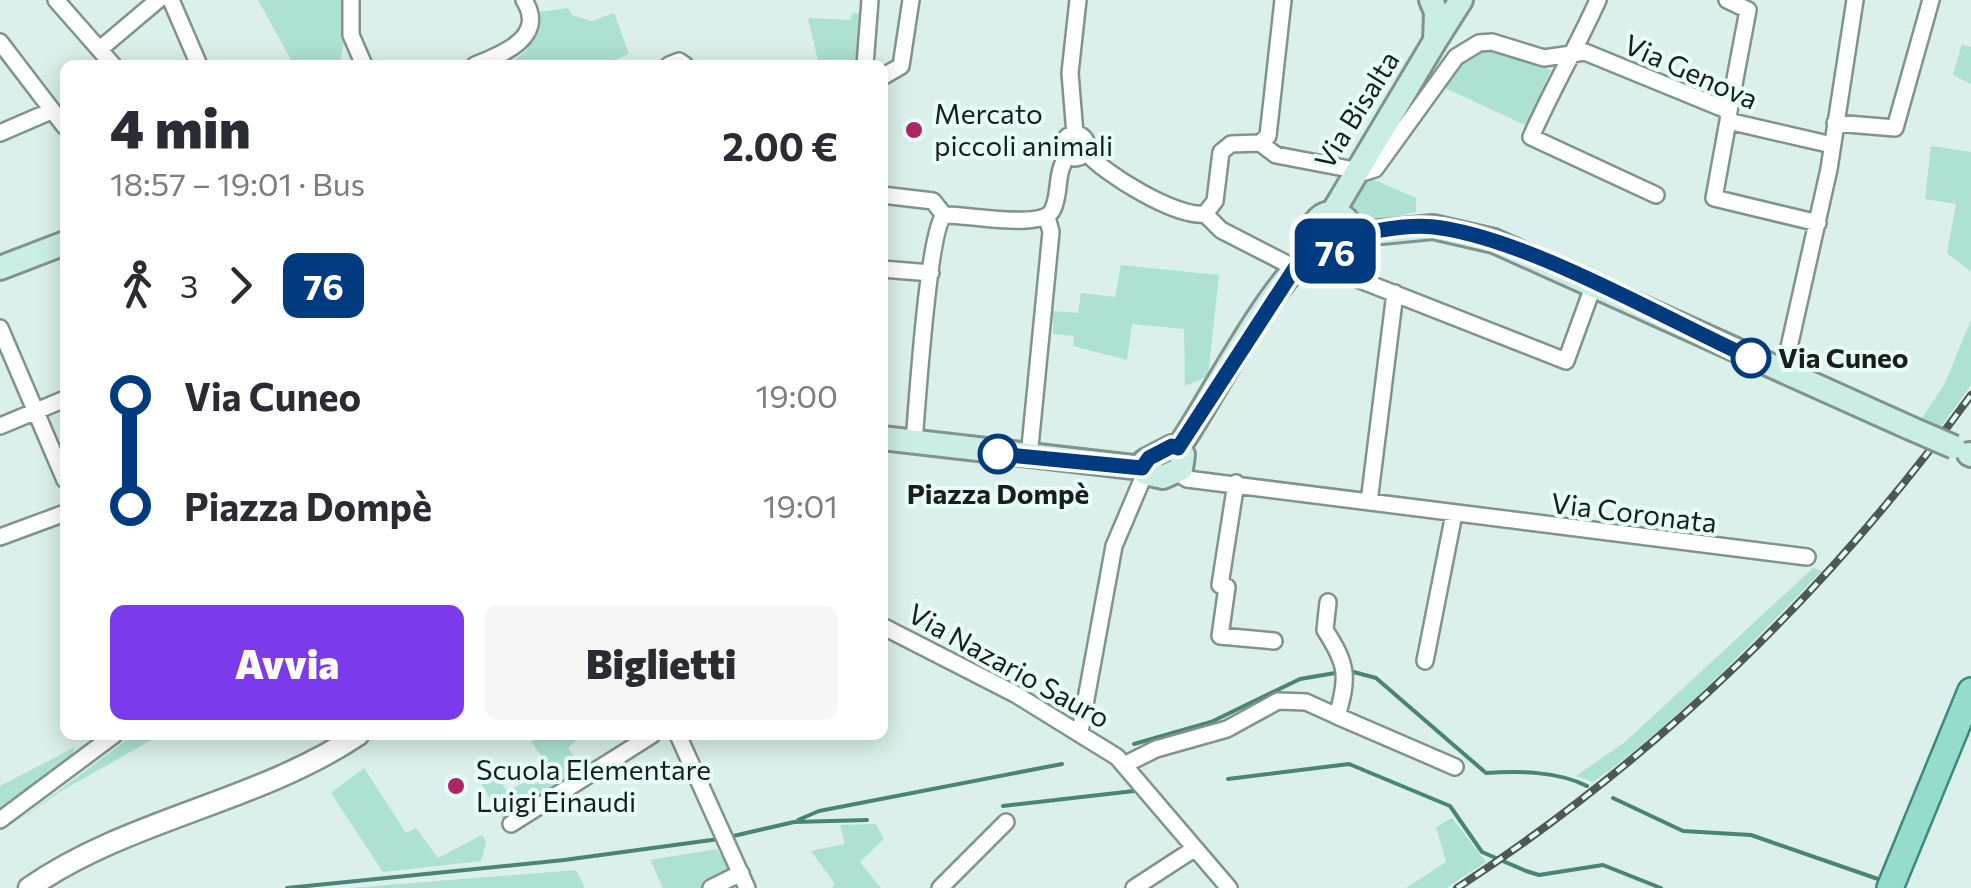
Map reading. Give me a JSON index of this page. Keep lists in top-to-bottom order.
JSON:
{
  "streets": {
    "main road": ["Via Bisalta"],
    "street": ["Via Genova", "Via Coronata", "Via Nazario Sauro"]
  },
  "crossings": [
    ["Via Genova", "Via Bisalta"]
  ],
  "places": [
    "Mercato piccoli animali",
    "Via Cuneo",
    "Piazza Dompè",
    "Scuola Elementare Luigi Einaudi"
  ],
  "lines": ["bus line 76"],
  "page": {
    "on_map": "76",
    "heading": ["4 min", "18:57 – 19:01 · Bus", "2.00 €"],
    "legs": ["3", "76"],
    "list": [
      {
        "name": "Via Cuneo",
        "value": "19:00"
      },
      {
        "name": "Piazza Dompè",
        "value": "19:01"
      }
    ],
    "buttons": ["Avvia", "Biglietti"]
  }
}
